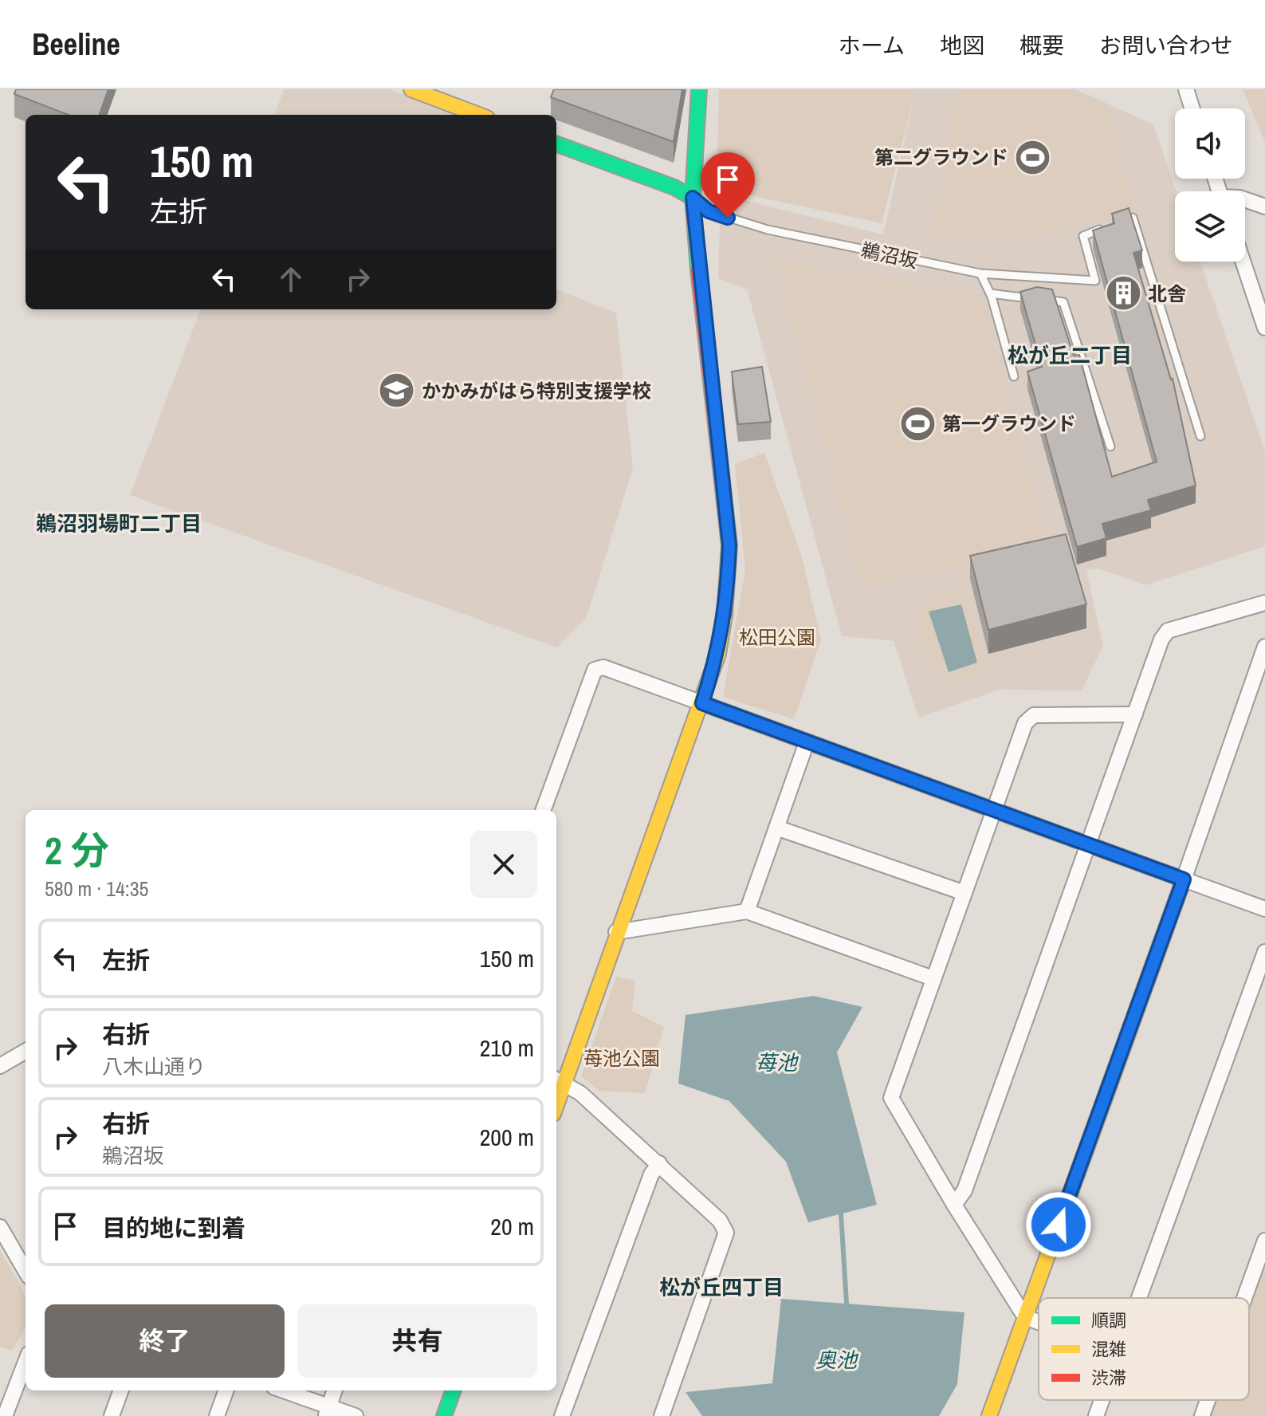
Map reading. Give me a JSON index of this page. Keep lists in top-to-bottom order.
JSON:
{
  "streets": {
    "lane": ["鵜沼坂"]
  },
  "districts": ["松が丘二丁目", "鵜沼羽場町二丁目", "松が丘四丁目"],
  "water": ["苺池", "奥池"],
  "parks": ["松田公園", "苺池公園"],
  "places": {
    "sports": ["第二グラウンド", "第一グラウンド"],
    "building": ["北舎"],
    "school or university": ["かかみがはら特別支援学校"]
  },
  "legend": ["順調", "混雑", "渋滞"],
  "page": {
    "header": "Beeline",
    "nav": [
      "ホーム",
      "地図",
      "概要",
      "お問い合わせ"
    ],
    "turn": ["150 m", "左折"],
    "heading": ["2 分", "580 m · 14:35"],
    "list": [
      {
        "name": "左折",
        "value": "150 m"
      },
      {
        "name": "右折",
        "note": "八木山通り",
        "value": "210 m"
      },
      {
        "name": "右折",
        "note": "鵜沼坂",
        "value": "200 m"
      },
      {
        "name": "目的地に到着",
        "value": "20 m"
      }
    ],
    "buttons": ["終了", "共有"]
  }
}
